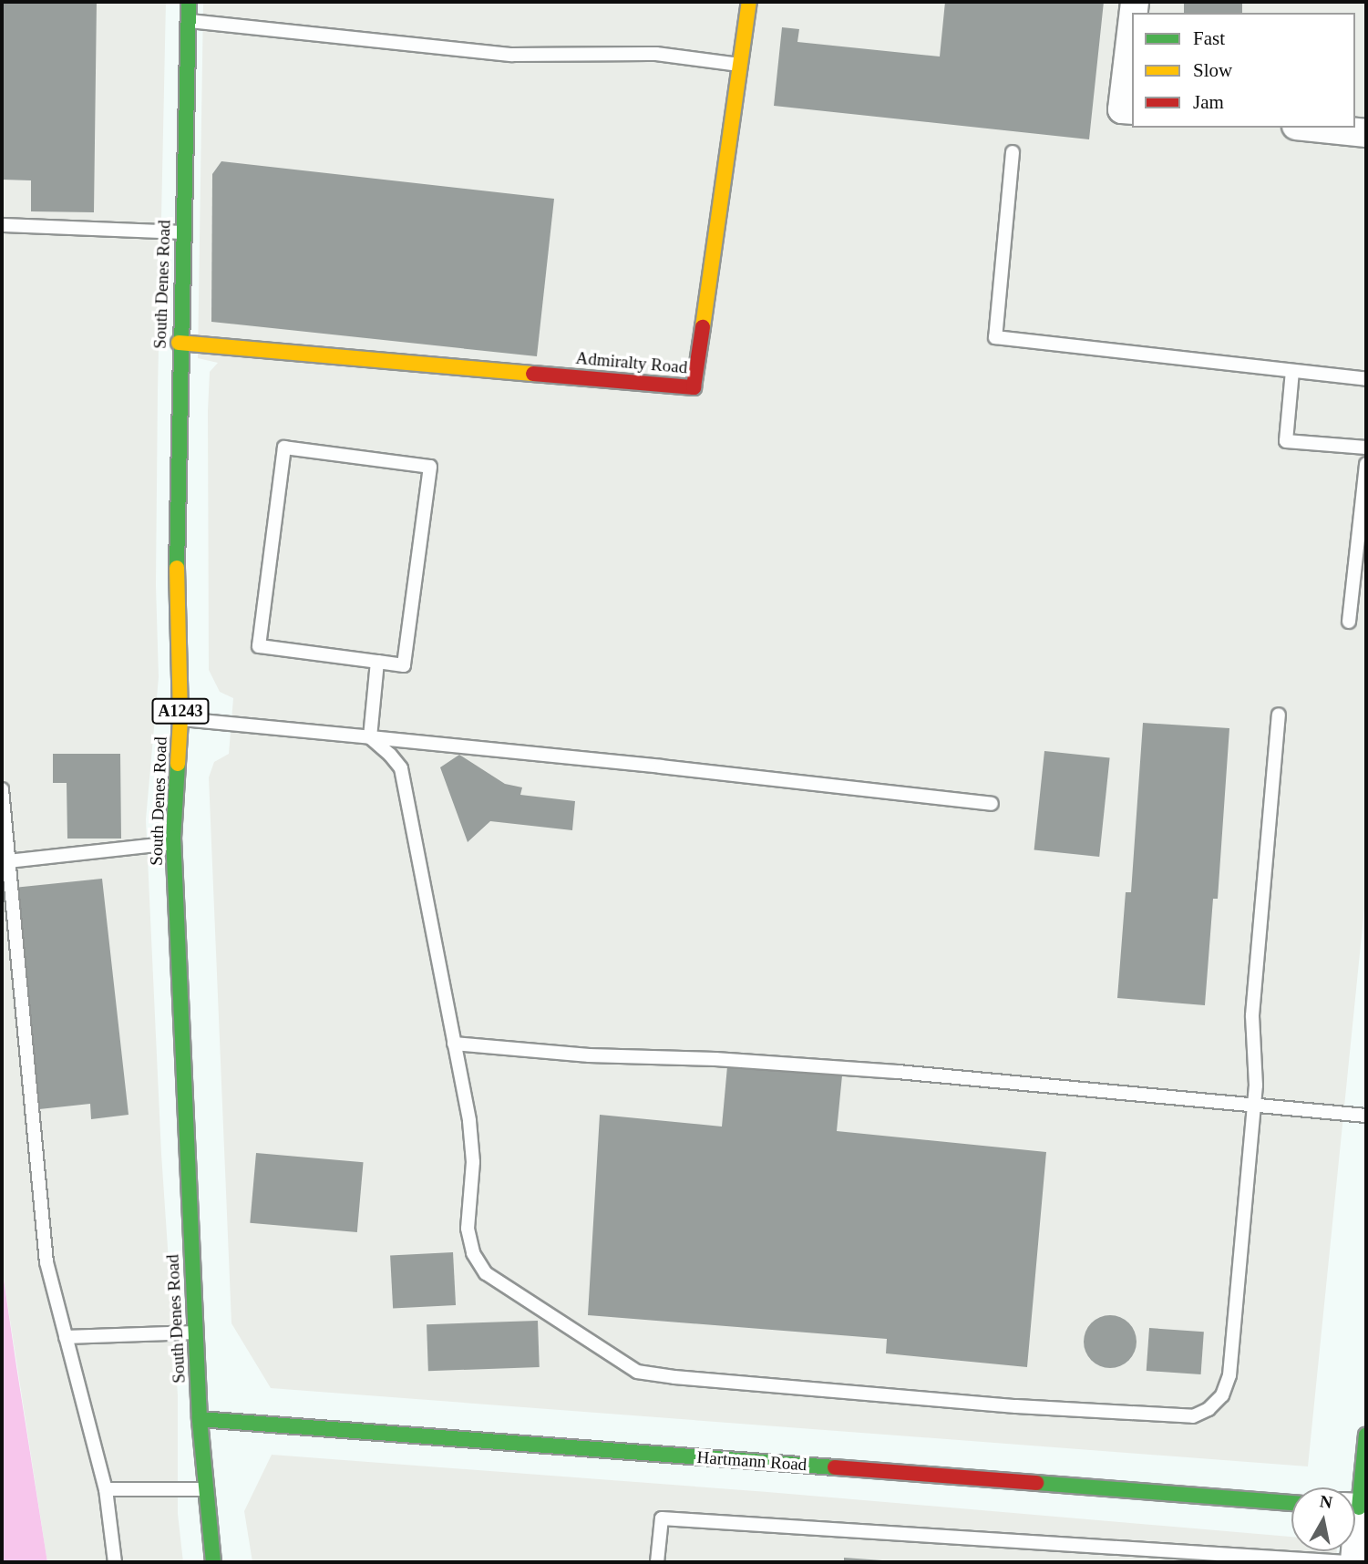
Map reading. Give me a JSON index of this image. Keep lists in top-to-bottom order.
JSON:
{
  "streets": {
    "street": [
      "South Denes Road",
      "Admiralty Road",
      "A1243",
      "Hartmann Road"
    ]
  },
  "crossings": [
    ["South Denes Road", "Admiralty Road"],
    ["South Denes Road", "Hartmann Road"]
  ],
  "legend": ["Fast", "Slow", "Jam"],
  "north": "top"
}
